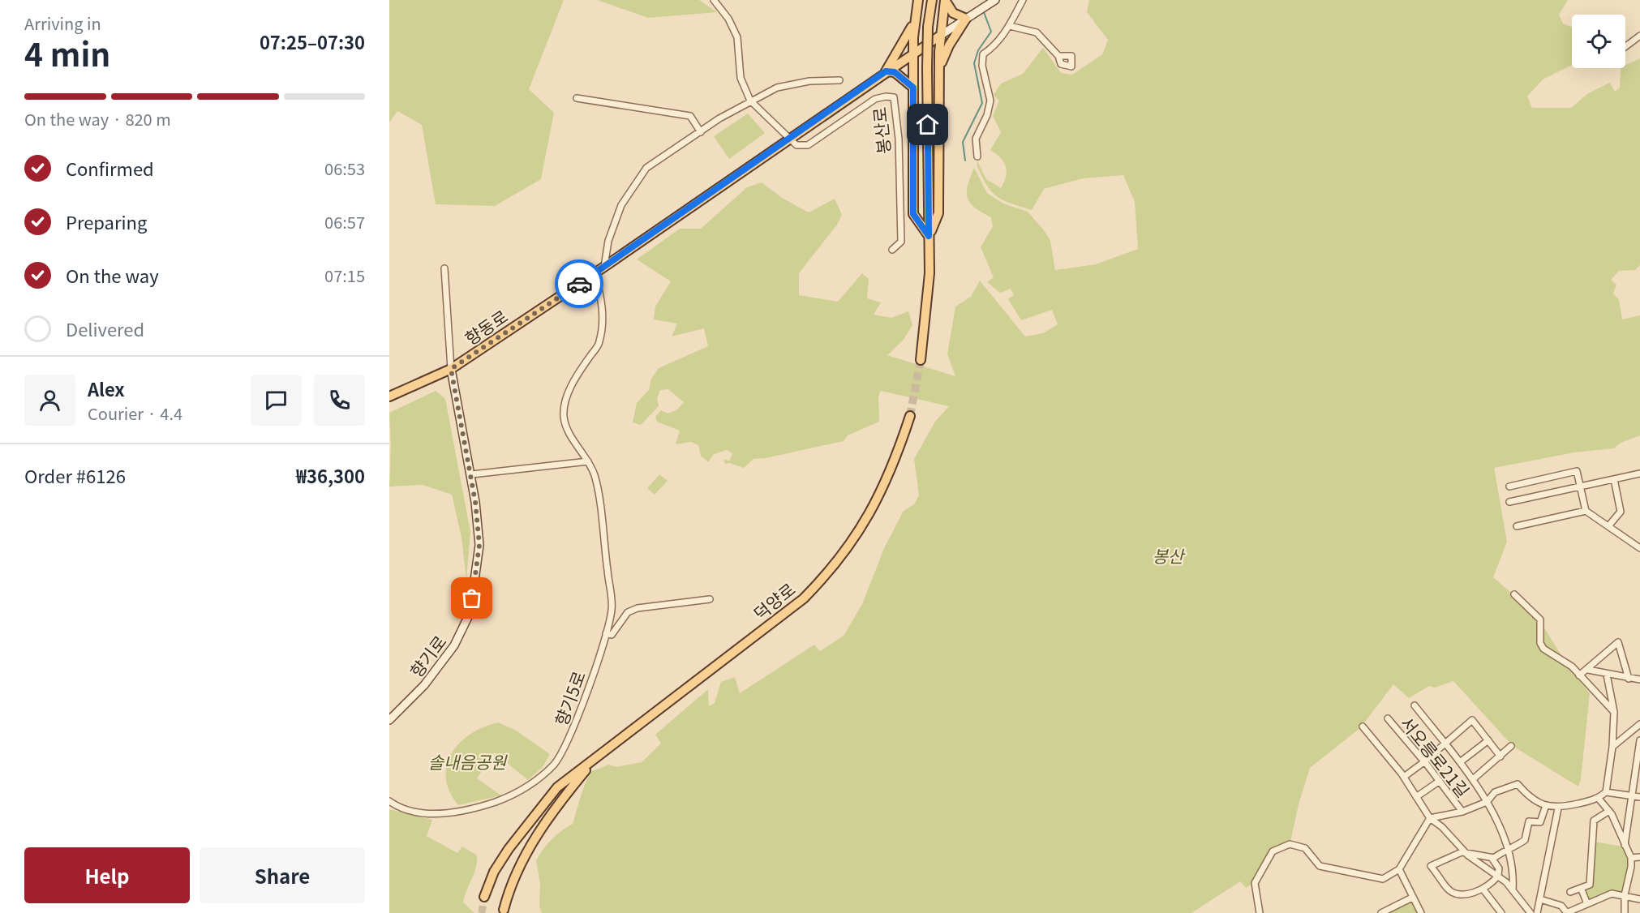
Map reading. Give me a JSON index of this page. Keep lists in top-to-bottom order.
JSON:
{
  "streets": {
    "main road": [
      "봉산로",
      "향동로",
      "덕양로",
      "향기로"
    ],
    "street": ["향기5로", "서오릉로21길"]
  },
  "crossings": [
    ["봉산로", "향동로"],
    ["봉산로", "향기5로"],
    ["향동로", "향기로"],
    ["향동로", "향기5로"]
  ],
  "parks": ["봉산", "솔내음공원"],
  "page": {
    "heading": ["4 min", "Arriving in", "07:25–07:30"],
    "panel": [
      "Alex",
      "Courier · 4.4",
      "Order #6126",
      "₩36,300"
    ],
    "bar": "On the way · 820 m",
    "list": [
      ["Confirmed", "06:53"],
      ["Preparing", "06:57"],
      ["On the way", "07:15"],
      "Delivered"
    ],
    "buttons": ["Help", "Share"]
  }
}
